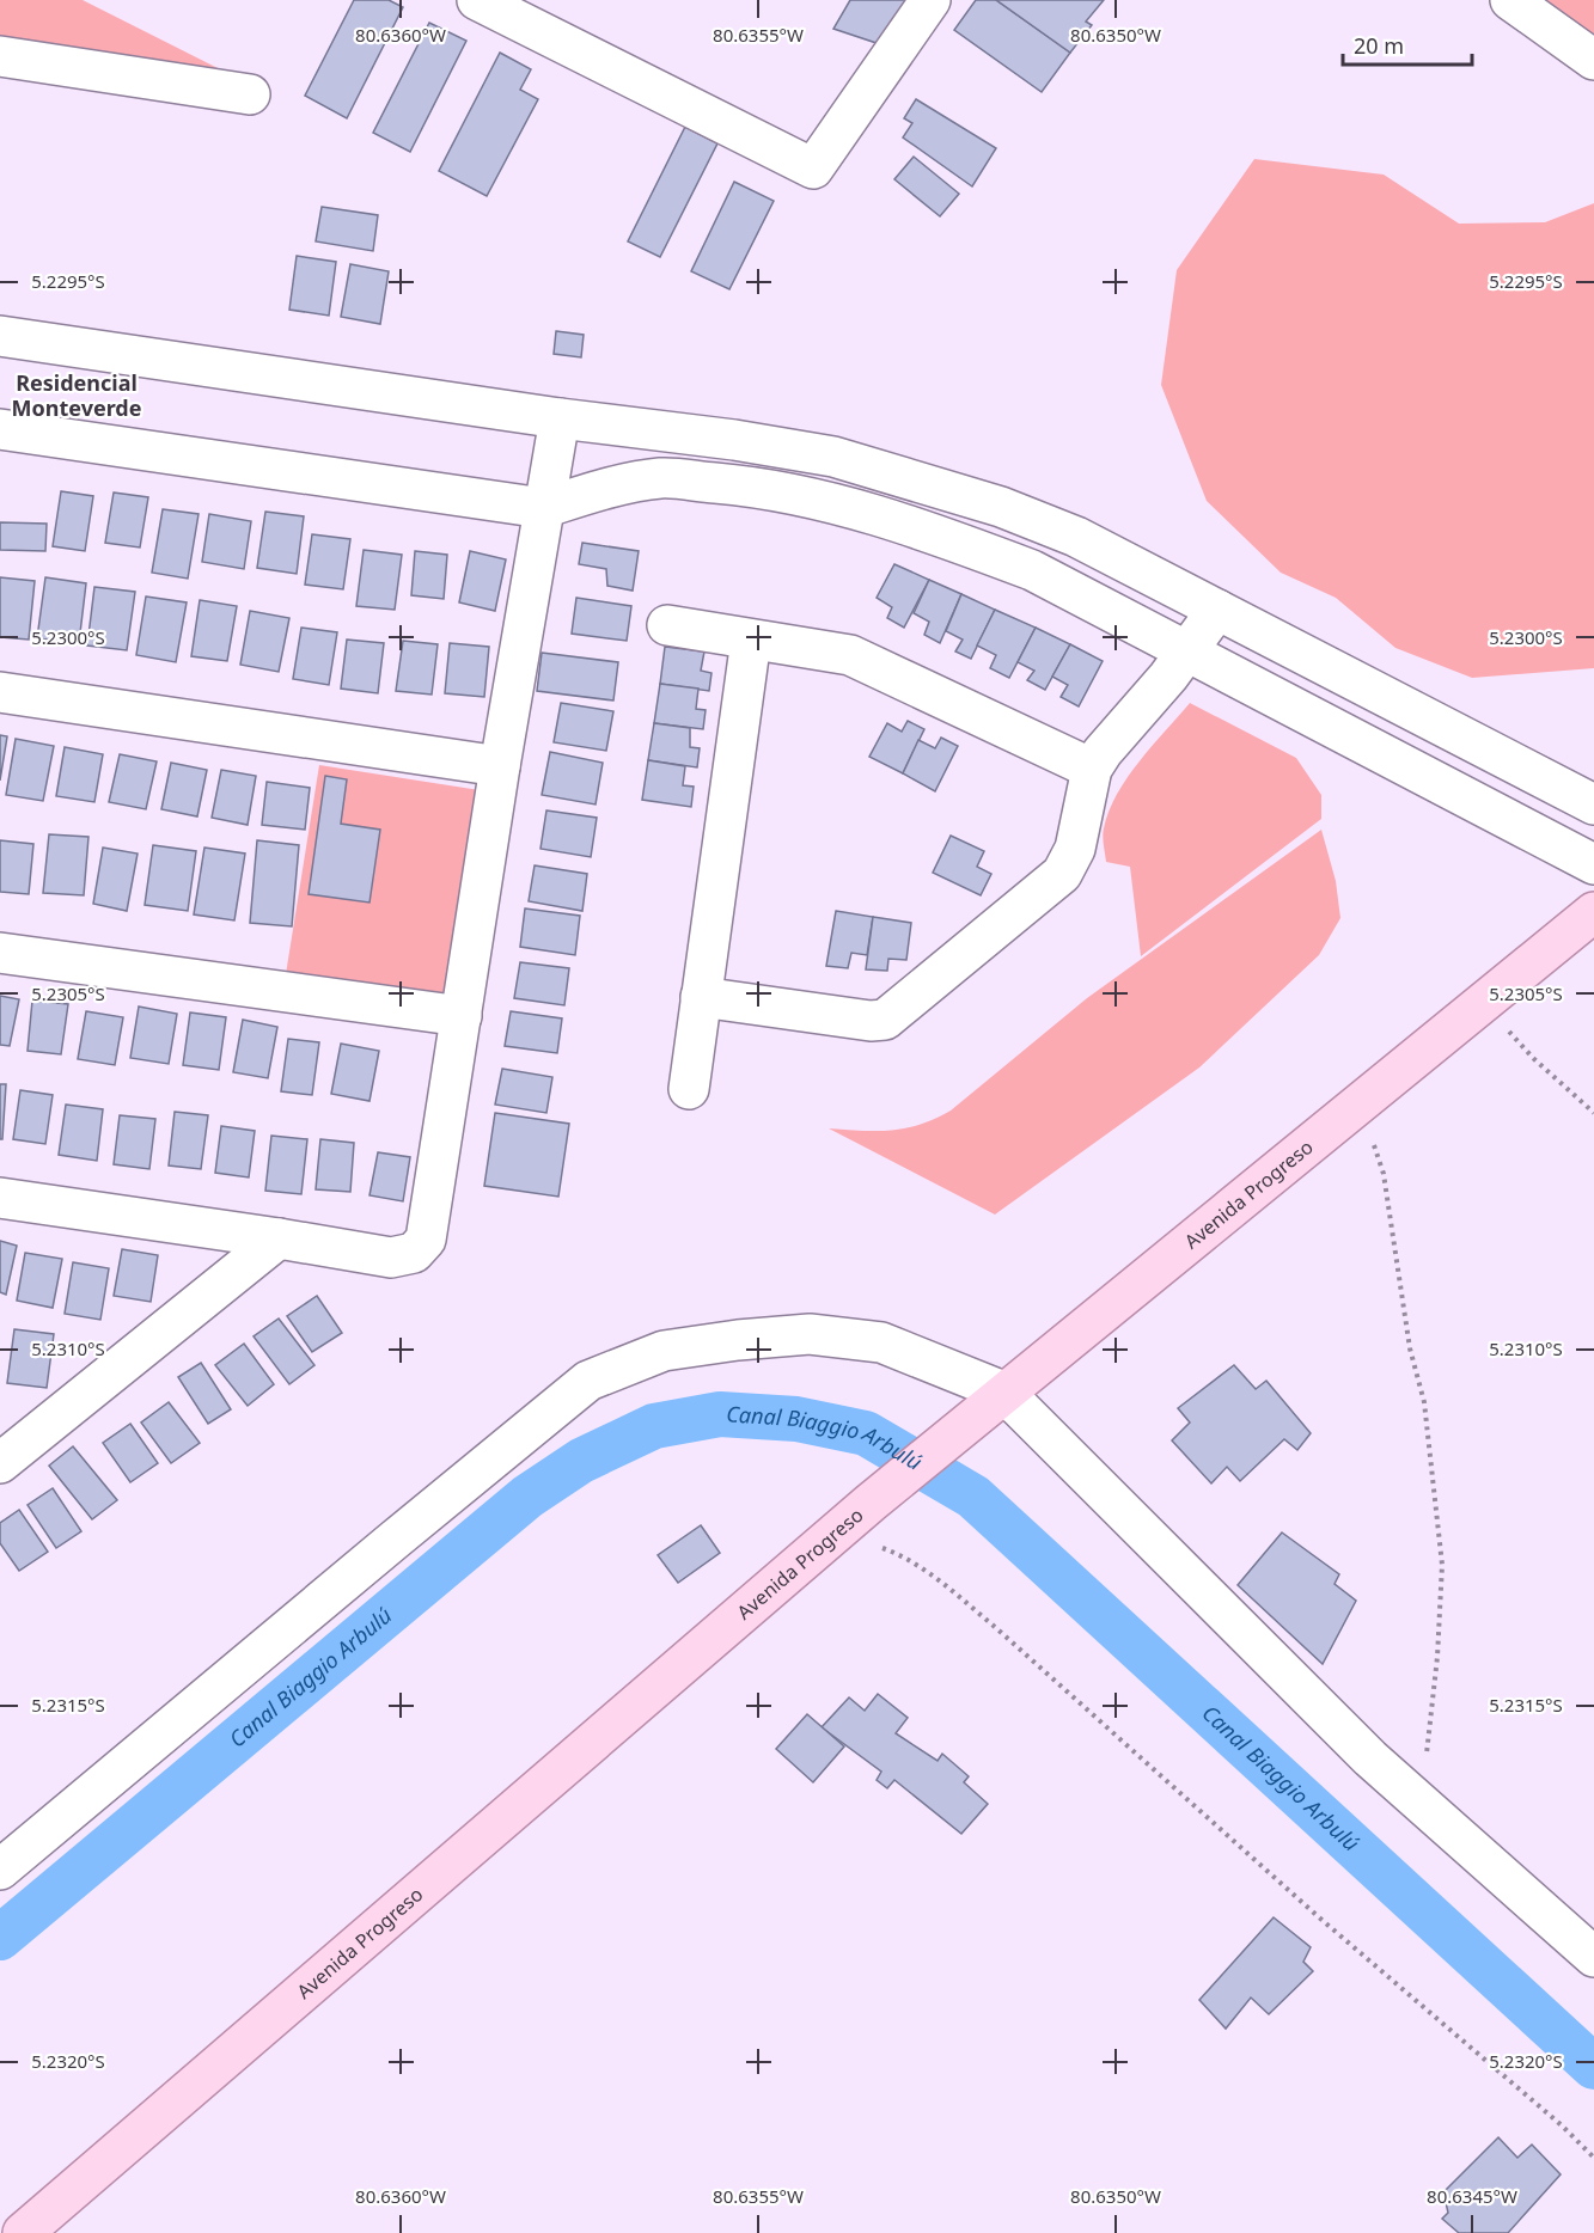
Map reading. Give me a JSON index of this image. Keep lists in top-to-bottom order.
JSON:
{
  "streets": {
    "main road": ["Avenida Progreso"]
  },
  "districts": ["Residencial Monteverde"],
  "water": ["Canal Biaggio Arbulú"],
  "scale_bar": "20 m",
  "coordinates": [
    "80.6360°W",
    "80.6355°W",
    "80.6350°W",
    "5.2295°S",
    "5.2300°S",
    "5.2305°S",
    "5.2310°S",
    "5.2315°S",
    "5.2320°S",
    "80.6345°W"
  ]
}
